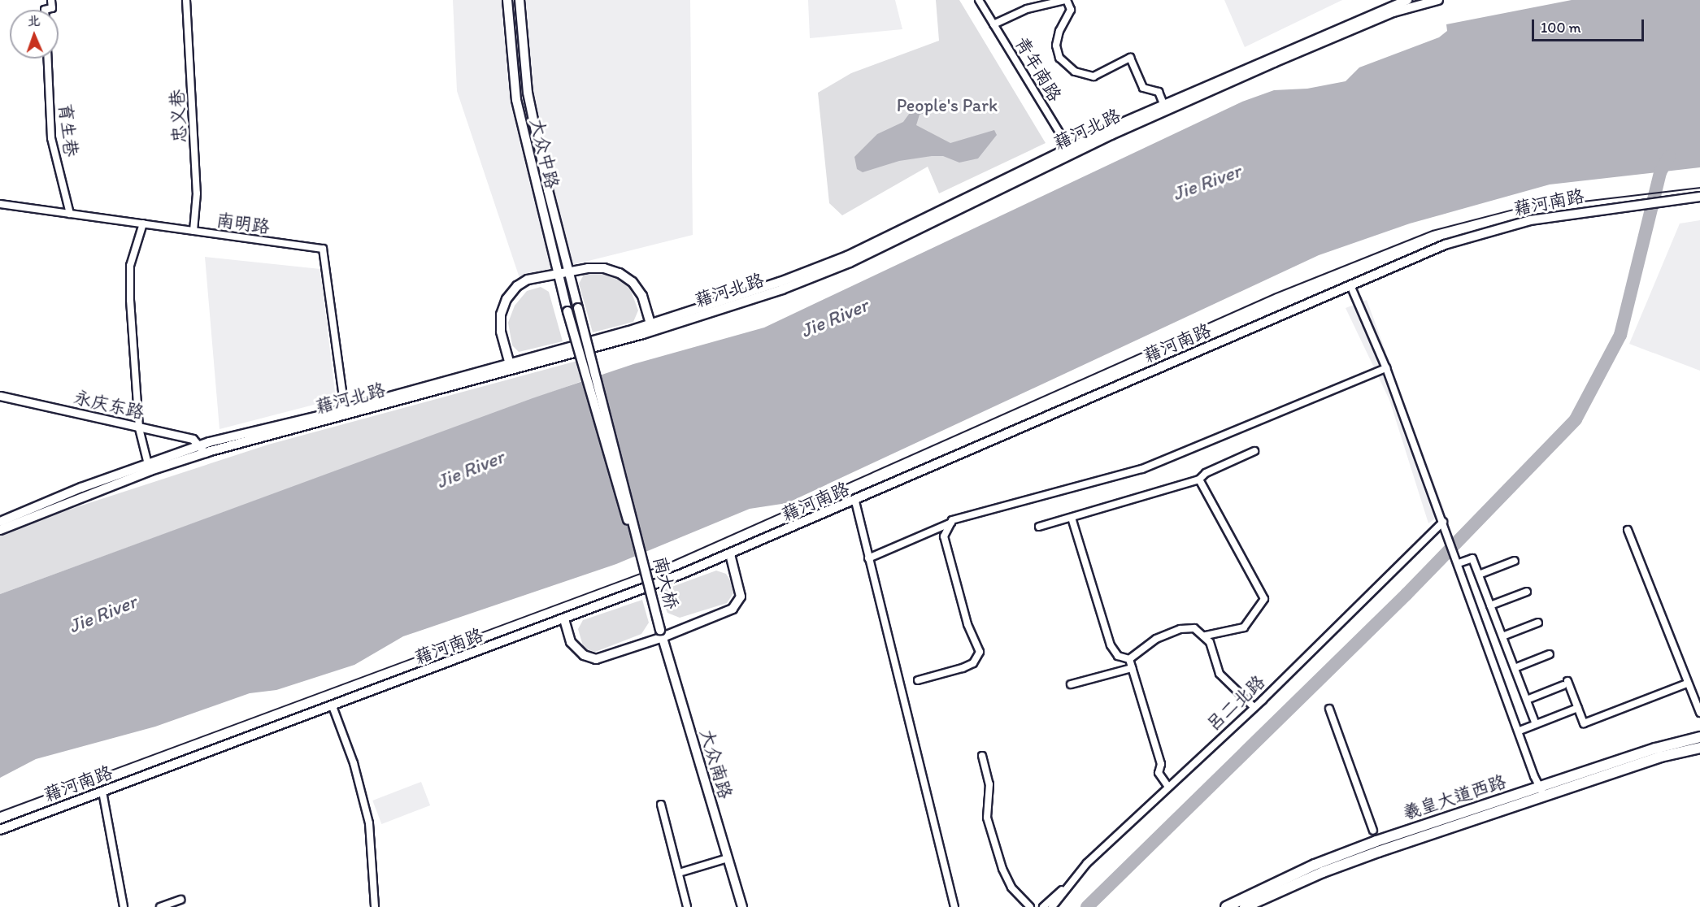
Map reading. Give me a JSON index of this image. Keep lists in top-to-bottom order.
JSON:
{
  "streets": {
    "main road": [
      "藉河北路",
      "大众中路",
      "藉河南路",
      "南大桥",
      "大众南路",
      "羲皇大道西路"
    ],
    "street": [
      "青年南路",
      "忠义巷",
      "育生巷",
      "南明路",
      "永庆东路",
      "吕二北路"
    ]
  },
  "crossings": [
    ["青年南路", "藉河北路"],
    ["忠义巷", "南明路"],
    ["藉河北路", "南明路"],
    ["藉河北路", "永庆东路"],
    ["育生巷", "南明路"],
    ["大众中路", "南大桥"],
    ["南大桥", "大众南路"]
  ],
  "water": ["Jie River"],
  "parks": ["People's Park"],
  "scale_bar": "100 m",
  "north": "top"
}
